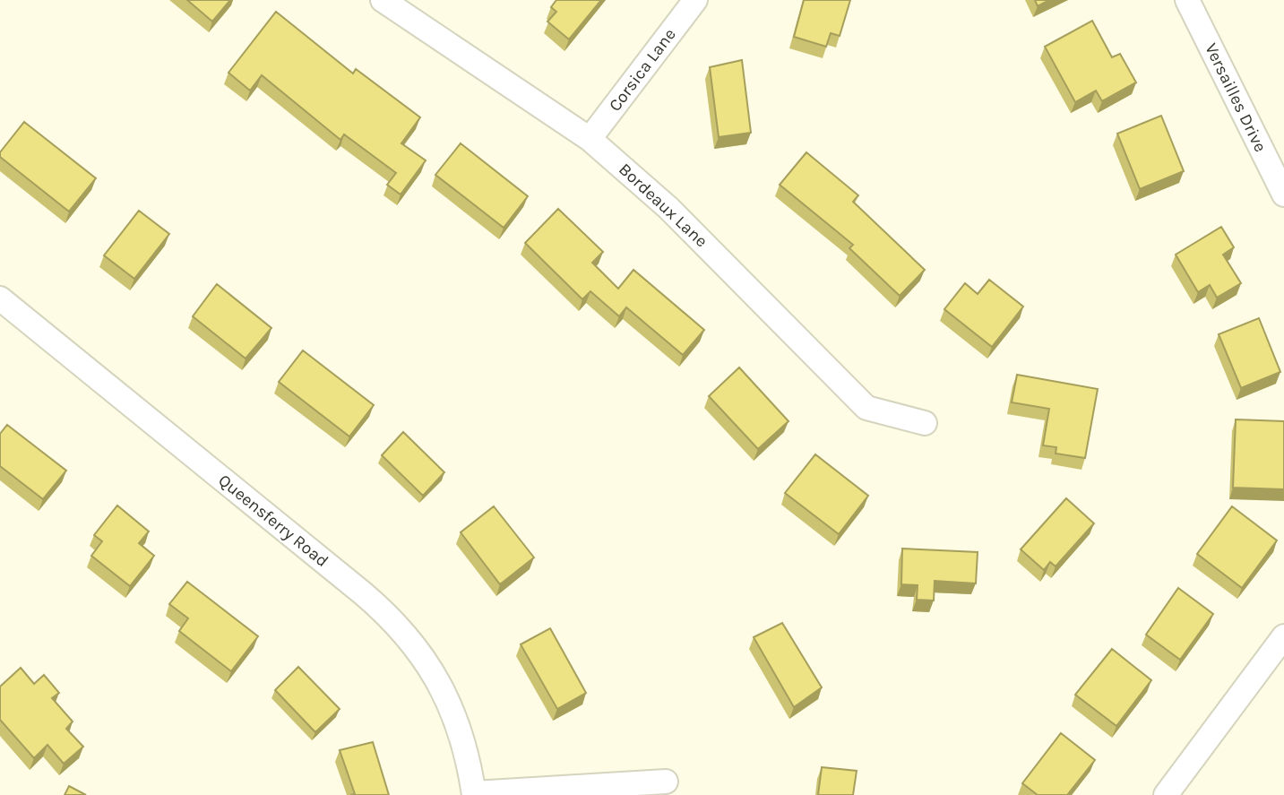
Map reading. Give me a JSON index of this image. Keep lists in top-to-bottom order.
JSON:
{
  "streets": {
    "street": [
      "Corsica Lane",
      "Versailles Drive",
      "Bordeaux Lane",
      "Queensferry Road"
    ]
  },
  "crossings": [
    ["Corsica Lane", "Bordeaux Lane"]
  ]
}
